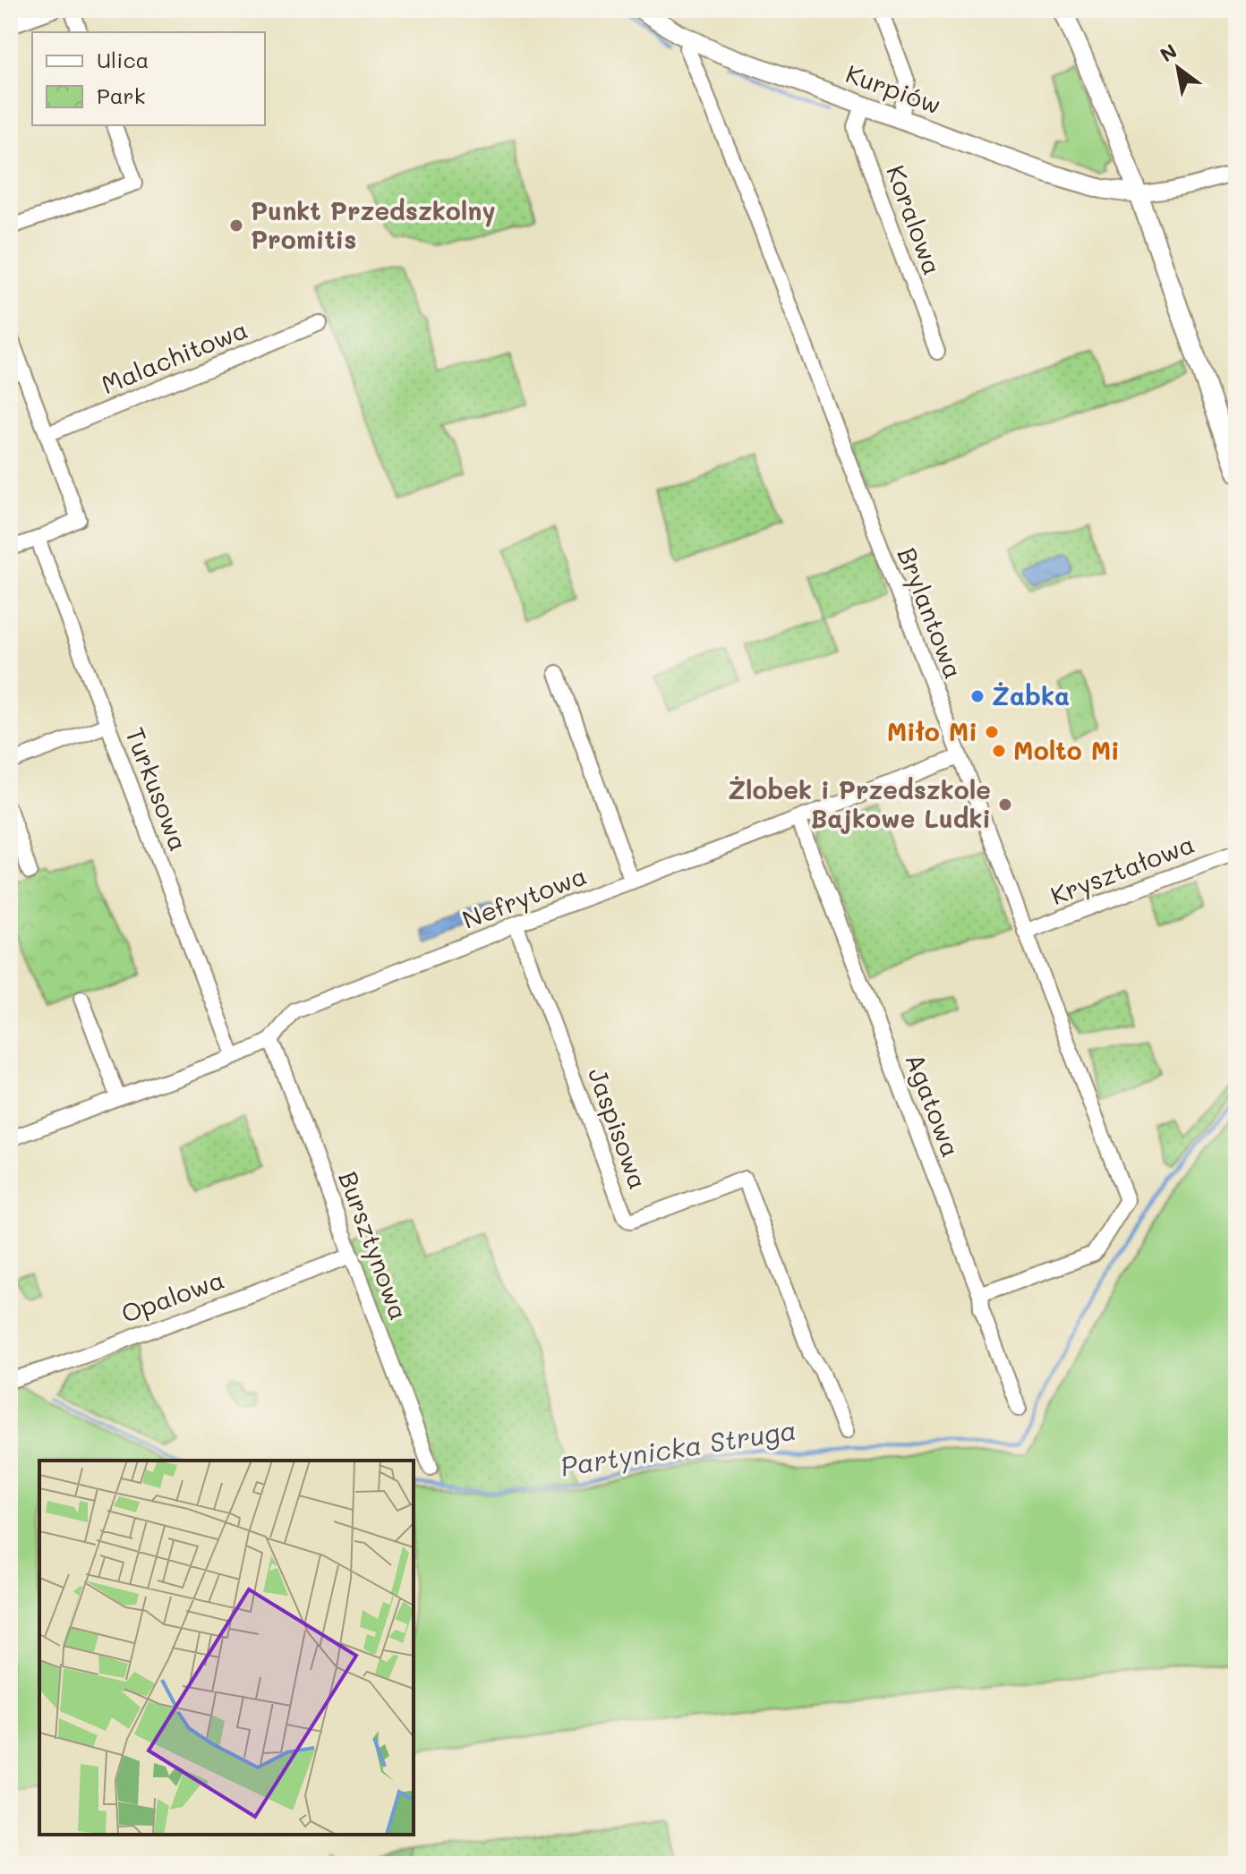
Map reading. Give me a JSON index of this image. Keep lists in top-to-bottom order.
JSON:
{
  "streets": {
    "street": [
      "Kurpiów",
      "Koralowa",
      "Malachitowa",
      "Brylantowa",
      "Turkusowa",
      "Kryształowa",
      "Nefrytowa",
      "Agatowa",
      "Jaspisowa",
      "Bursztynowa",
      "Opalowa"
    ]
  },
  "crossings": [
    ["Kurpiów", "Koralowa"],
    ["Kurpiów", "Brylantowa"],
    ["Brylantowa", "Kryształowa"],
    ["Brylantowa", "Nefrytowa"],
    ["Brylantowa", "Agatowa"],
    ["Turkusowa", "Nefrytowa"],
    ["Nefrytowa", "Agatowa"],
    ["Nefrytowa", "Jaspisowa"],
    ["Nefrytowa", "Bursztynowa"],
    ["Bursztynowa", "Opalowa"]
  ],
  "water": ["Partynicka Struga"],
  "places": [
    "Punkt Przedszkolny Promitis",
    "Żabka",
    "Miło Mi",
    "Molto Mi",
    "Żlobek i Przedszkole Bajkowe Ludki"
  ],
  "legend": ["Ulica", "Park"],
  "north": "top left"
}
